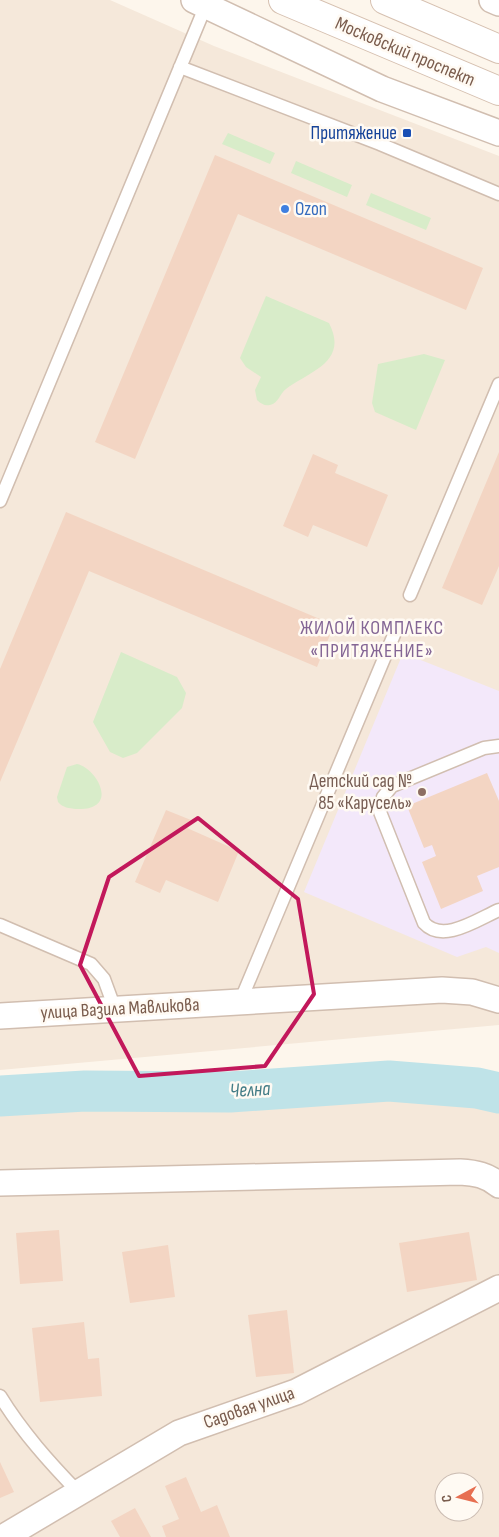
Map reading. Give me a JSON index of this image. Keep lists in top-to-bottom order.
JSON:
{
  "streets": {
    "main road": ["Московский проспект"],
    "street": ["улица Вазила Мавликова", "Садовая улица"]
  },
  "districts": ["ЖИЛОЙ КОМПЛЕКС «ПРИТЯЖЕНИЕ»"],
  "water": ["Челна"],
  "places": {
    "transit": ["Притяжение"],
    "other": ["Ozon", "Детский сад № 85 «Карусель»"]
  },
  "north": "left"
}
